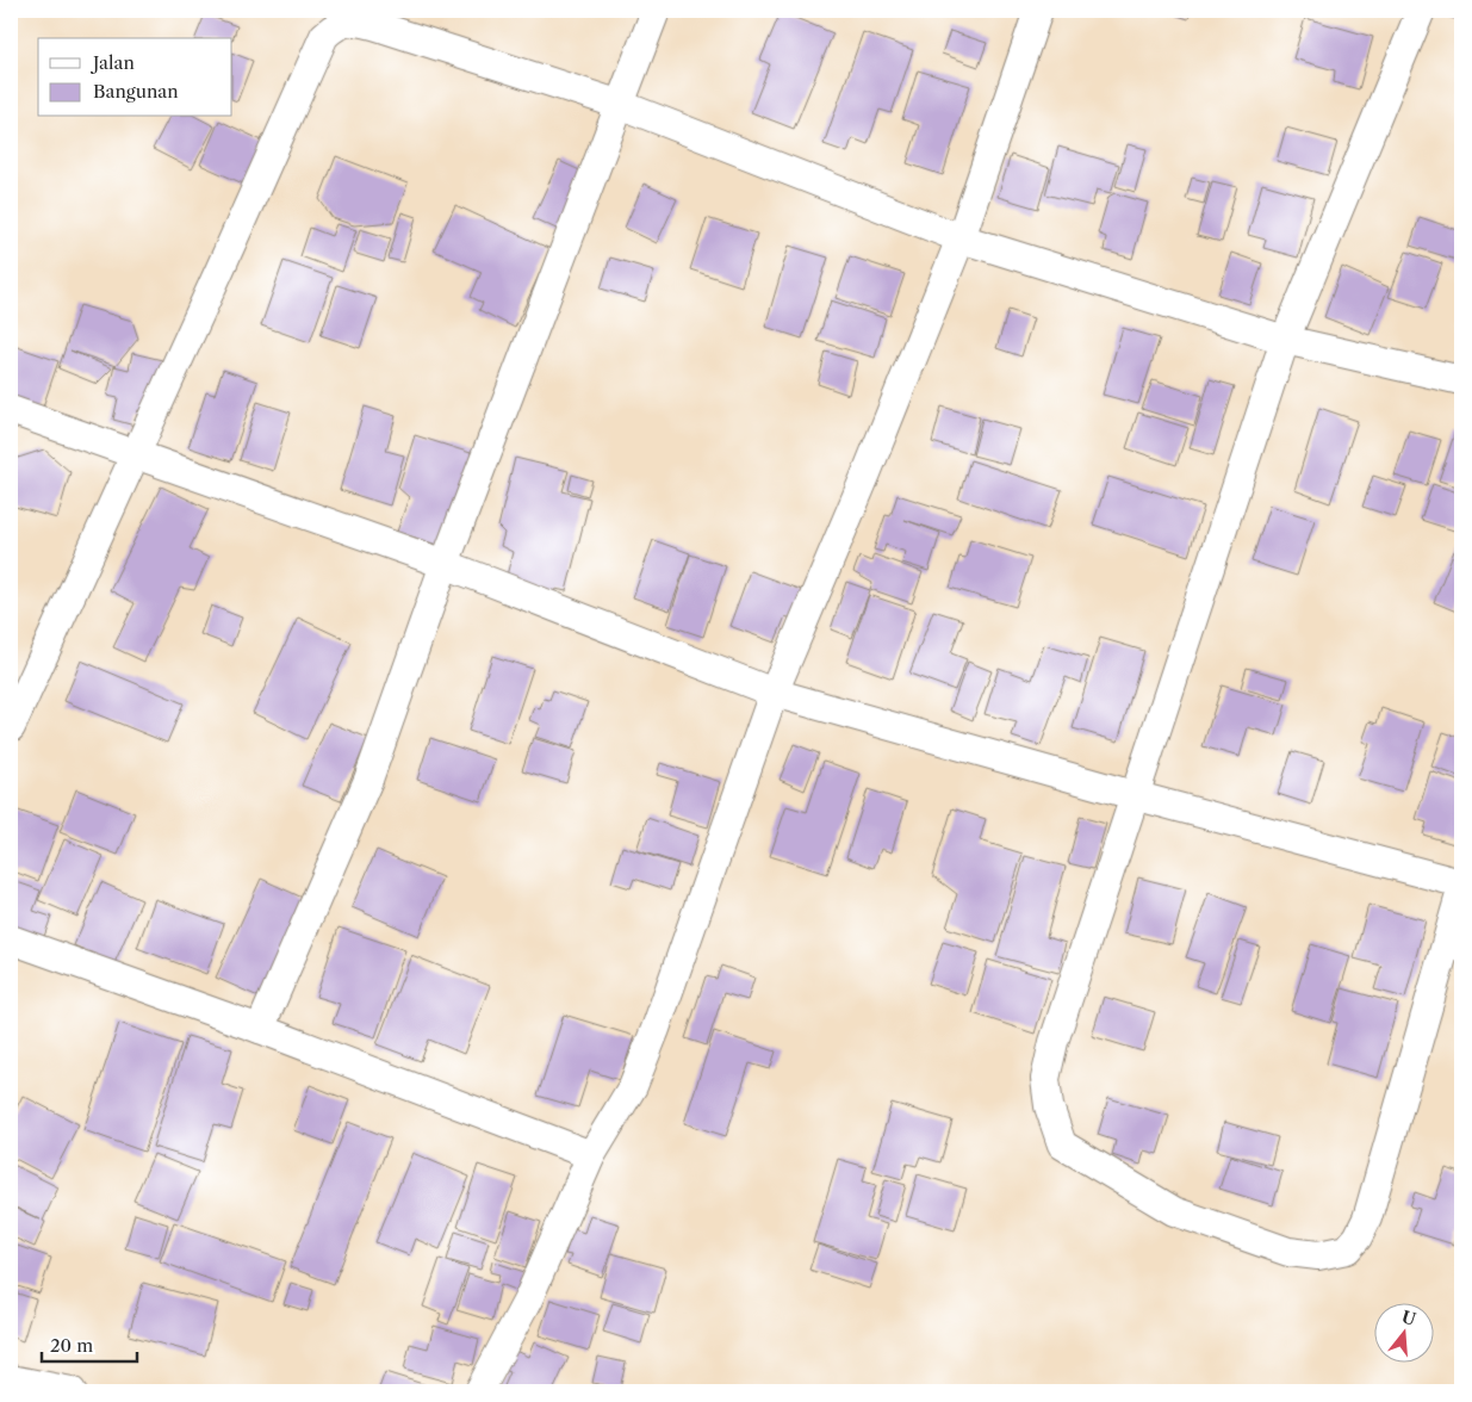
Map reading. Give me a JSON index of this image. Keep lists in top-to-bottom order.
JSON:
{
  "legend": ["Jalan", "Bangunan"],
  "scale_bar": "20 m",
  "north": "top"
}
